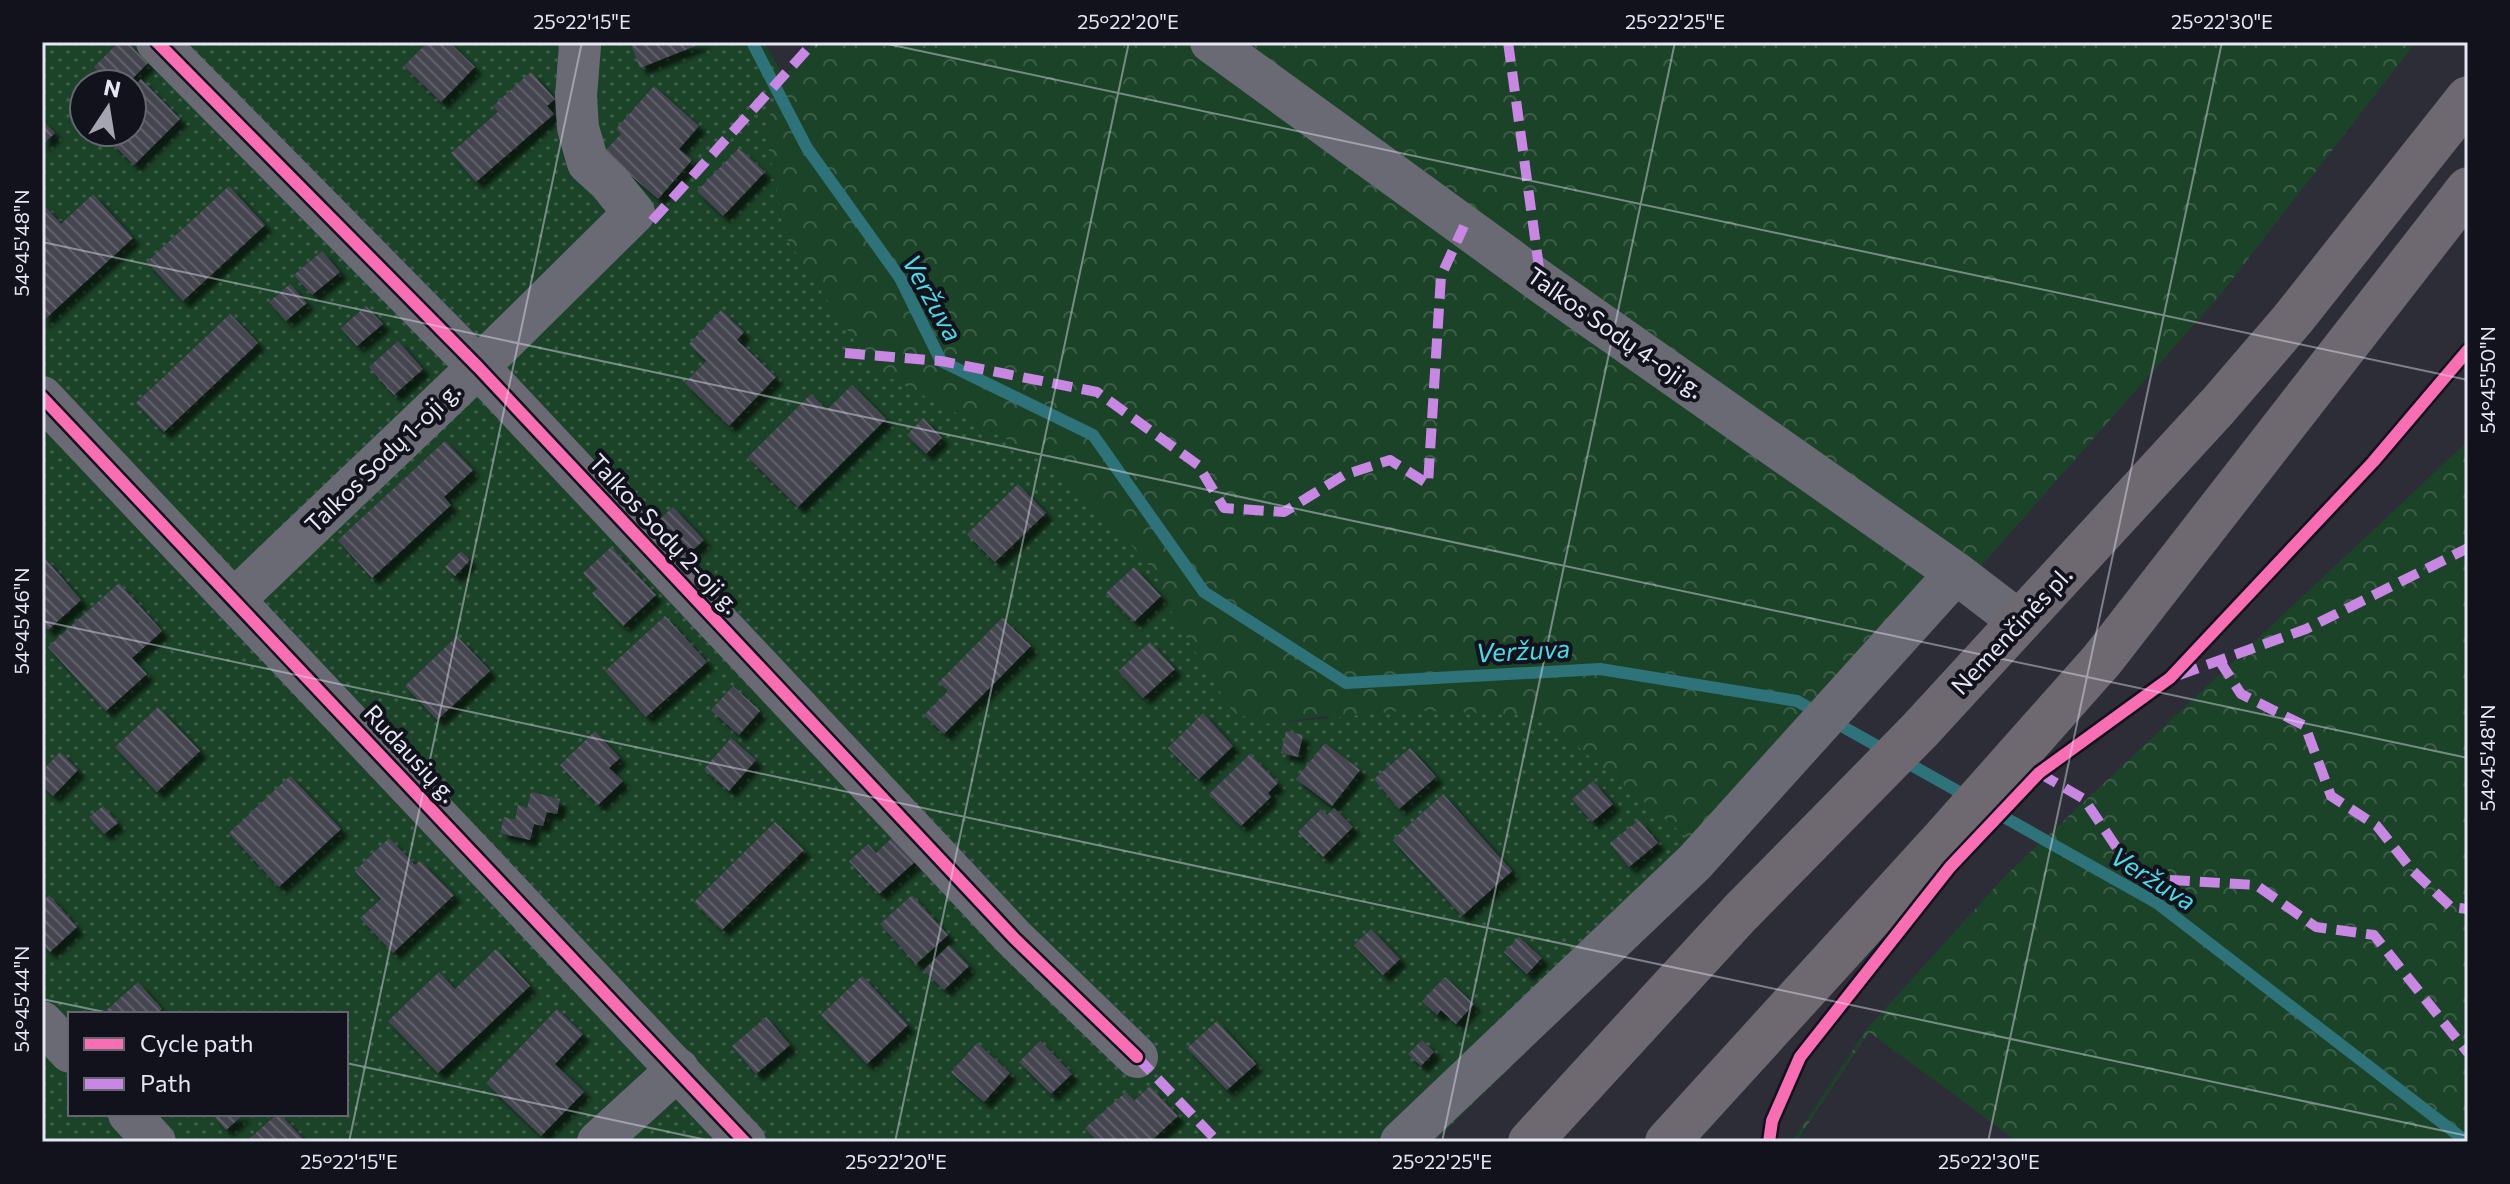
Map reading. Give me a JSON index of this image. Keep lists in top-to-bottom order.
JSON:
{
  "streets": {
    "main road": ["Nemenčinės pl."],
    "street": [
      "Talkos Sodų 4-oji g.",
      "Talkos Sodų 1-oji g.",
      "Talkos Sodų 2-oji g.",
      "Rudausių g."
    ]
  },
  "crossings": [
    ["Talkos Sodų 4-oji g.", "Nemenčinės pl."],
    ["Talkos Sodų 1-oji g.", "Talkos Sodų 2-oji g."],
    ["Talkos Sodų 1-oji g.", "Rudausių g."]
  ],
  "water": ["Veržuva"],
  "legend": ["Cycle path", "Path"],
  "north": "top",
  "coordinates": [
    "25°22'15\"E",
    "25°22'20\"E",
    "25°22'25\"E",
    "25°22'30\"E",
    "54°45'48\"N",
    "54°45'50\"N",
    "54°45'46\"N",
    "54°45'44\"N"
  ]
}
